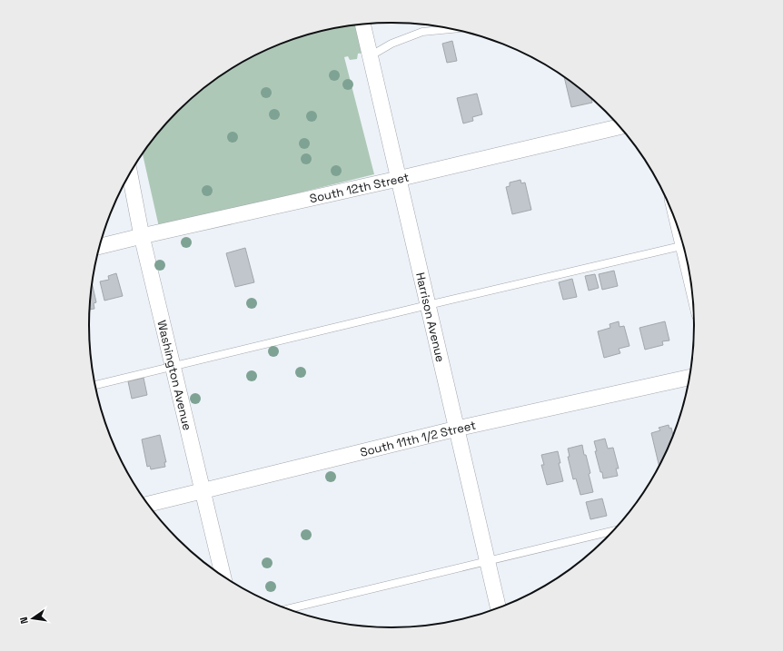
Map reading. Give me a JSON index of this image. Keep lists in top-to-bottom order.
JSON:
{
  "streets": {
    "street": [
      "South 12th Street",
      "Harrison Avenue",
      "Washington Avenue",
      "South 11th 1/2 Street"
    ]
  },
  "crossings": [
    ["South 12th Street", "Harrison Avenue"],
    ["South 12th Street", "Washington Avenue"],
    ["Harrison Avenue", "South 11th 1/2 Street"],
    ["Washington Avenue", "South 11th 1/2 Street"]
  ],
  "north": "left"
}
